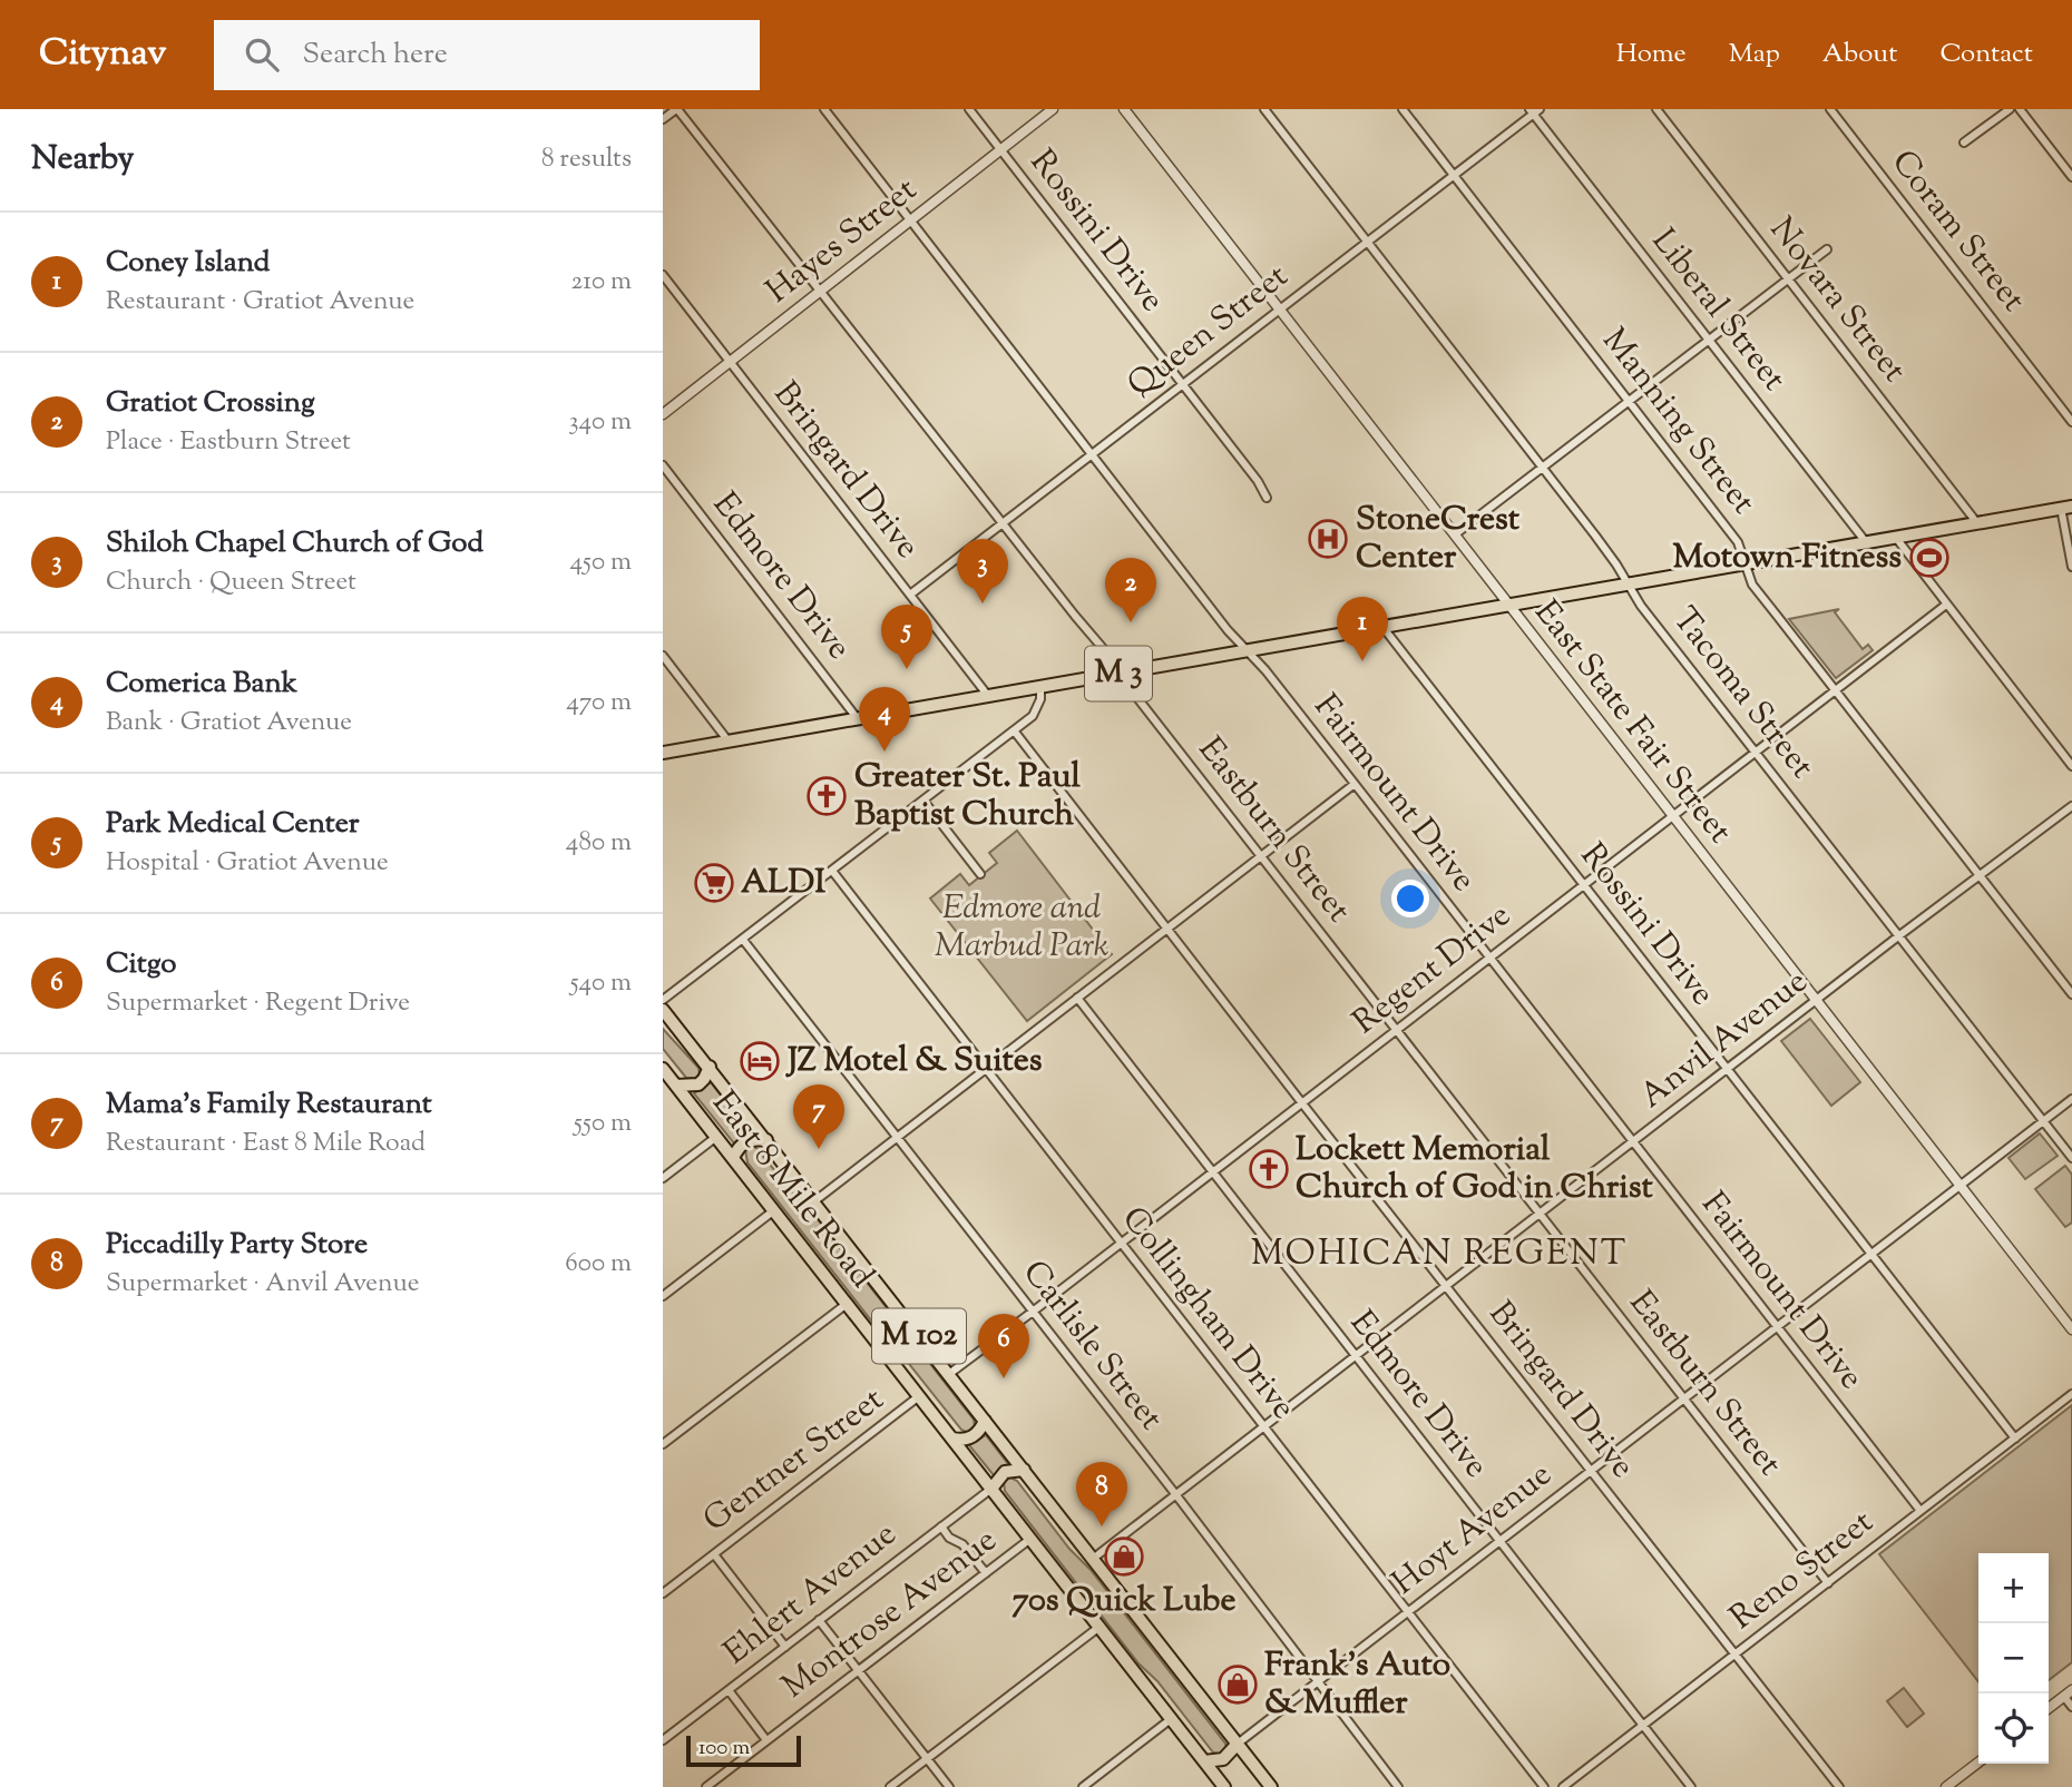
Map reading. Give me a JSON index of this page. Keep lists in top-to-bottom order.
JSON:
{
  "streets": {
    "main road": ["M 3", "East 8 Mile Road", "M 102"],
    "street": [
      "Rossini Drive",
      "Coram Street",
      "Hayes Street",
      "Novara Street",
      "Liberal Street",
      "Queen Street",
      "Manning Street",
      "Bringard Drive",
      "Edmore Drive",
      "Tacoma Street",
      "East State Fair Street",
      "Fairmount Drive",
      "Eastburn Street",
      "Regent Drive",
      "Anvil Avenue",
      "Collingham Drive",
      "Carlisle Street",
      "Gentner Street",
      "Hoyt Avenue",
      "Reno Street",
      "Ehlert Avenue",
      "Montrose Avenue"
    ]
  },
  "crossings": [
    ["Rossini Drive", "Hayes Street"],
    ["Rossini Drive", "Queen Street"],
    ["Rossini Drive", "M 3"],
    ["Rossini Drive", "Regent Drive"],
    ["Rossini Drive", "Anvil Avenue"],
    ["Rossini Drive", "Hoyt Avenue"],
    ["Rossini Drive", "Reno Street"],
    ["Hayes Street", "Bringard Drive"],
    ["Hayes Street", "Fairmount Drive"],
    ["Hayes Street", "Eastburn Street"],
    ["Novara Street", "M 3"],
    ["Liberal Street", "Queen Street"],
    ["Liberal Street", "M 3"],
    ["Queen Street", "Manning Street"],
    ["Queen Street", "Bringard Drive"],
    ["Queen Street", "Tacoma Street"],
    ["Queen Street", "East State Fair Street"],
    ["Queen Street", "Fairmount Drive"],
    ["Queen Street", "Eastburn Street"],
    ["Manning Street", "M 3"],
    ["Manning Street", "Regent Drive"],
    ["Manning Street", "Anvil Avenue"],
    ["Bringard Drive", "M 3"],
    ["Bringard Drive", "Regent Drive"],
    ["Bringard Drive", "Anvil Avenue"],
    ["Bringard Drive", "Hoyt Avenue"],
    ["Bringard Drive", "Reno Street"],
    ["Edmore Drive", "M 3"],
    ["Edmore Drive", "Regent Drive"],
    ["Edmore Drive", "Anvil Avenue"],
    ["Edmore Drive", "Hoyt Avenue"],
    ["Edmore Drive", "Reno Street"],
    ["M 3", "Tacoma Street"],
    ["M 3", "East State Fair Street"],
    ["M 3", "Fairmount Drive"],
    ["M 3", "Eastburn Street"],
    ["Tacoma Street", "Regent Drive"],
    ["Tacoma Street", "Anvil Avenue"],
    ["Tacoma Street", "Hoyt Avenue"],
    ["East State Fair Street", "Regent Drive"],
    ["East State Fair Street", "Anvil Avenue"],
    ["East State Fair Street", "Hoyt Avenue"],
    ["Fairmount Drive", "Regent Drive"],
    ["Fairmount Drive", "Anvil Avenue"],
    ["Fairmount Drive", "Hoyt Avenue"],
    ["Fairmount Drive", "Reno Street"],
    ["Eastburn Street", "Regent Drive"],
    ["Eastburn Street", "Anvil Avenue"],
    ["Eastburn Street", "Hoyt Avenue"],
    ["Eastburn Street", "Reno Street"],
    ["Regent Drive", "East 8 Mile Road"],
    ["Regent Drive", "Collingham Drive"],
    ["Regent Drive", "Carlisle Street"],
    ["Anvil Avenue", "East 8 Mile Road"],
    ["Anvil Avenue", "Collingham Drive"],
    ["Anvil Avenue", "Carlisle Street"],
    ["East 8 Mile Road", "Gentner Street"],
    ["East 8 Mile Road", "Hoyt Avenue"],
    ["East 8 Mile Road", "Ehlert Avenue"],
    ["East 8 Mile Road", "Montrose Avenue"],
    ["Collingham Drive", "Hoyt Avenue"],
    ["Carlisle Street", "Hoyt Avenue"]
  ],
  "districts": ["MOHICAN REGENT"],
  "parks": ["Edmore and Marbud Park"],
  "places": {
    "hospital": ["StoneCrest Center"],
    "sports": ["Motown Fitness"],
    "church": ["Greater St. Paul Baptist Church", "Lockett Memorial Church of God in Christ"],
    "supermarket": ["ALDI"],
    "hotel": ["JZ Motel & Suites"],
    "shop": ["70s Quick Lube", "Frank's Auto & Muffler"]
  },
  "scale_bar": "100 m",
  "page": {
    "header": "Citynav",
    "search": "Search here",
    "nav": [
      "Home",
      "Map",
      "About",
      "Contact"
    ],
    "heading": ["Nearby", "8 results"],
    "list": [
      {
        "mark": "1",
        "name": "Coney Island",
        "note": "Restaurant · Gratiot Avenue",
        "value": "210 m"
      },
      {
        "mark": "2",
        "name": "Gratiot Crossing",
        "note": "Place · Eastburn Street",
        "value": "340 m"
      },
      {
        "mark": "3",
        "name": "Shiloh Chapel Church of God",
        "note": "Church · Queen Street",
        "value": "450 m"
      },
      {
        "mark": "4",
        "name": "Comerica Bank",
        "note": "Bank · Gratiot Avenue",
        "value": "470 m"
      },
      {
        "mark": "5",
        "name": "Park Medical Center",
        "note": "Hospital · Gratiot Avenue",
        "value": "480 m"
      },
      {
        "mark": "6",
        "name": "Citgo",
        "note": "Supermarket · Regent Drive",
        "value": "540 m"
      },
      {
        "mark": "7",
        "name": "Mama's Family Restaurant",
        "note": "Restaurant · East 8 Mile Road",
        "value": "550 m"
      },
      {
        "mark": "8",
        "name": "Piccadilly Party Store",
        "note": "Supermarket · Anvil Avenue",
        "value": "600 m"
      }
    ],
    "pins": [
      "3",
      "2",
      "1",
      "5",
      "4",
      "7",
      "6",
      "8"
    ],
    "map_buttons": ["+", "−"],
    "scale": "100 m"
  }
}
